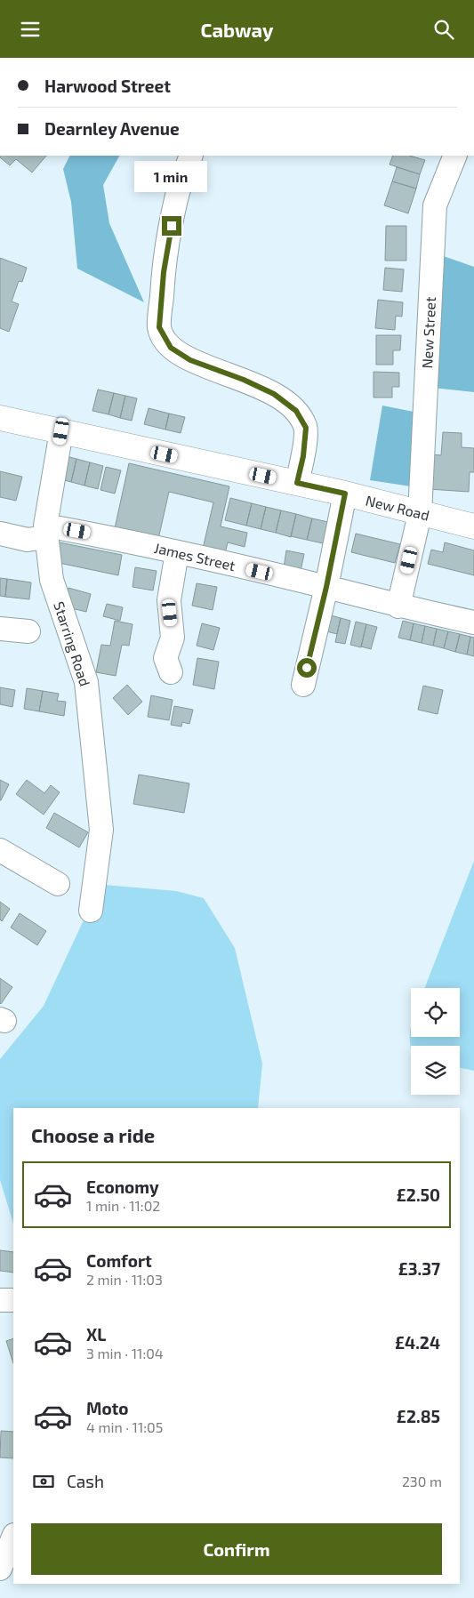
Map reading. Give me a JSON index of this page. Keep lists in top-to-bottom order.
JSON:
{
  "streets": {
    "highway": ["New Road"],
    "street": ["New Street", "James Street", "Starring Road"]
  },
  "crossings": [
    ["New Street", "New Road"],
    ["New Street", "James Street"],
    ["New Road", "Starring Road"],
    ["James Street", "Starring Road"]
  ],
  "page": {
    "header": "Cabway",
    "banner": ["Harwood Street", "Dearnley Avenue"],
    "bubble": "1 min",
    "heading": "Choose a ride",
    "list": [
      {
        "name": "Economy",
        "note": "1 min · 11:02",
        "value": "£2.50"
      },
      {
        "name": "Comfort",
        "note": "2 min · 11:03",
        "value": "£3.37"
      },
      {
        "name": "XL",
        "note": "3 min · 11:04",
        "value": "£4.24"
      },
      {
        "name": "Moto",
        "note": "4 min · 11:05",
        "value": "£2.85"
      }
    ],
    "pay": ["Cash", "230 m"],
    "buttons": "Confirm"
  }
}
